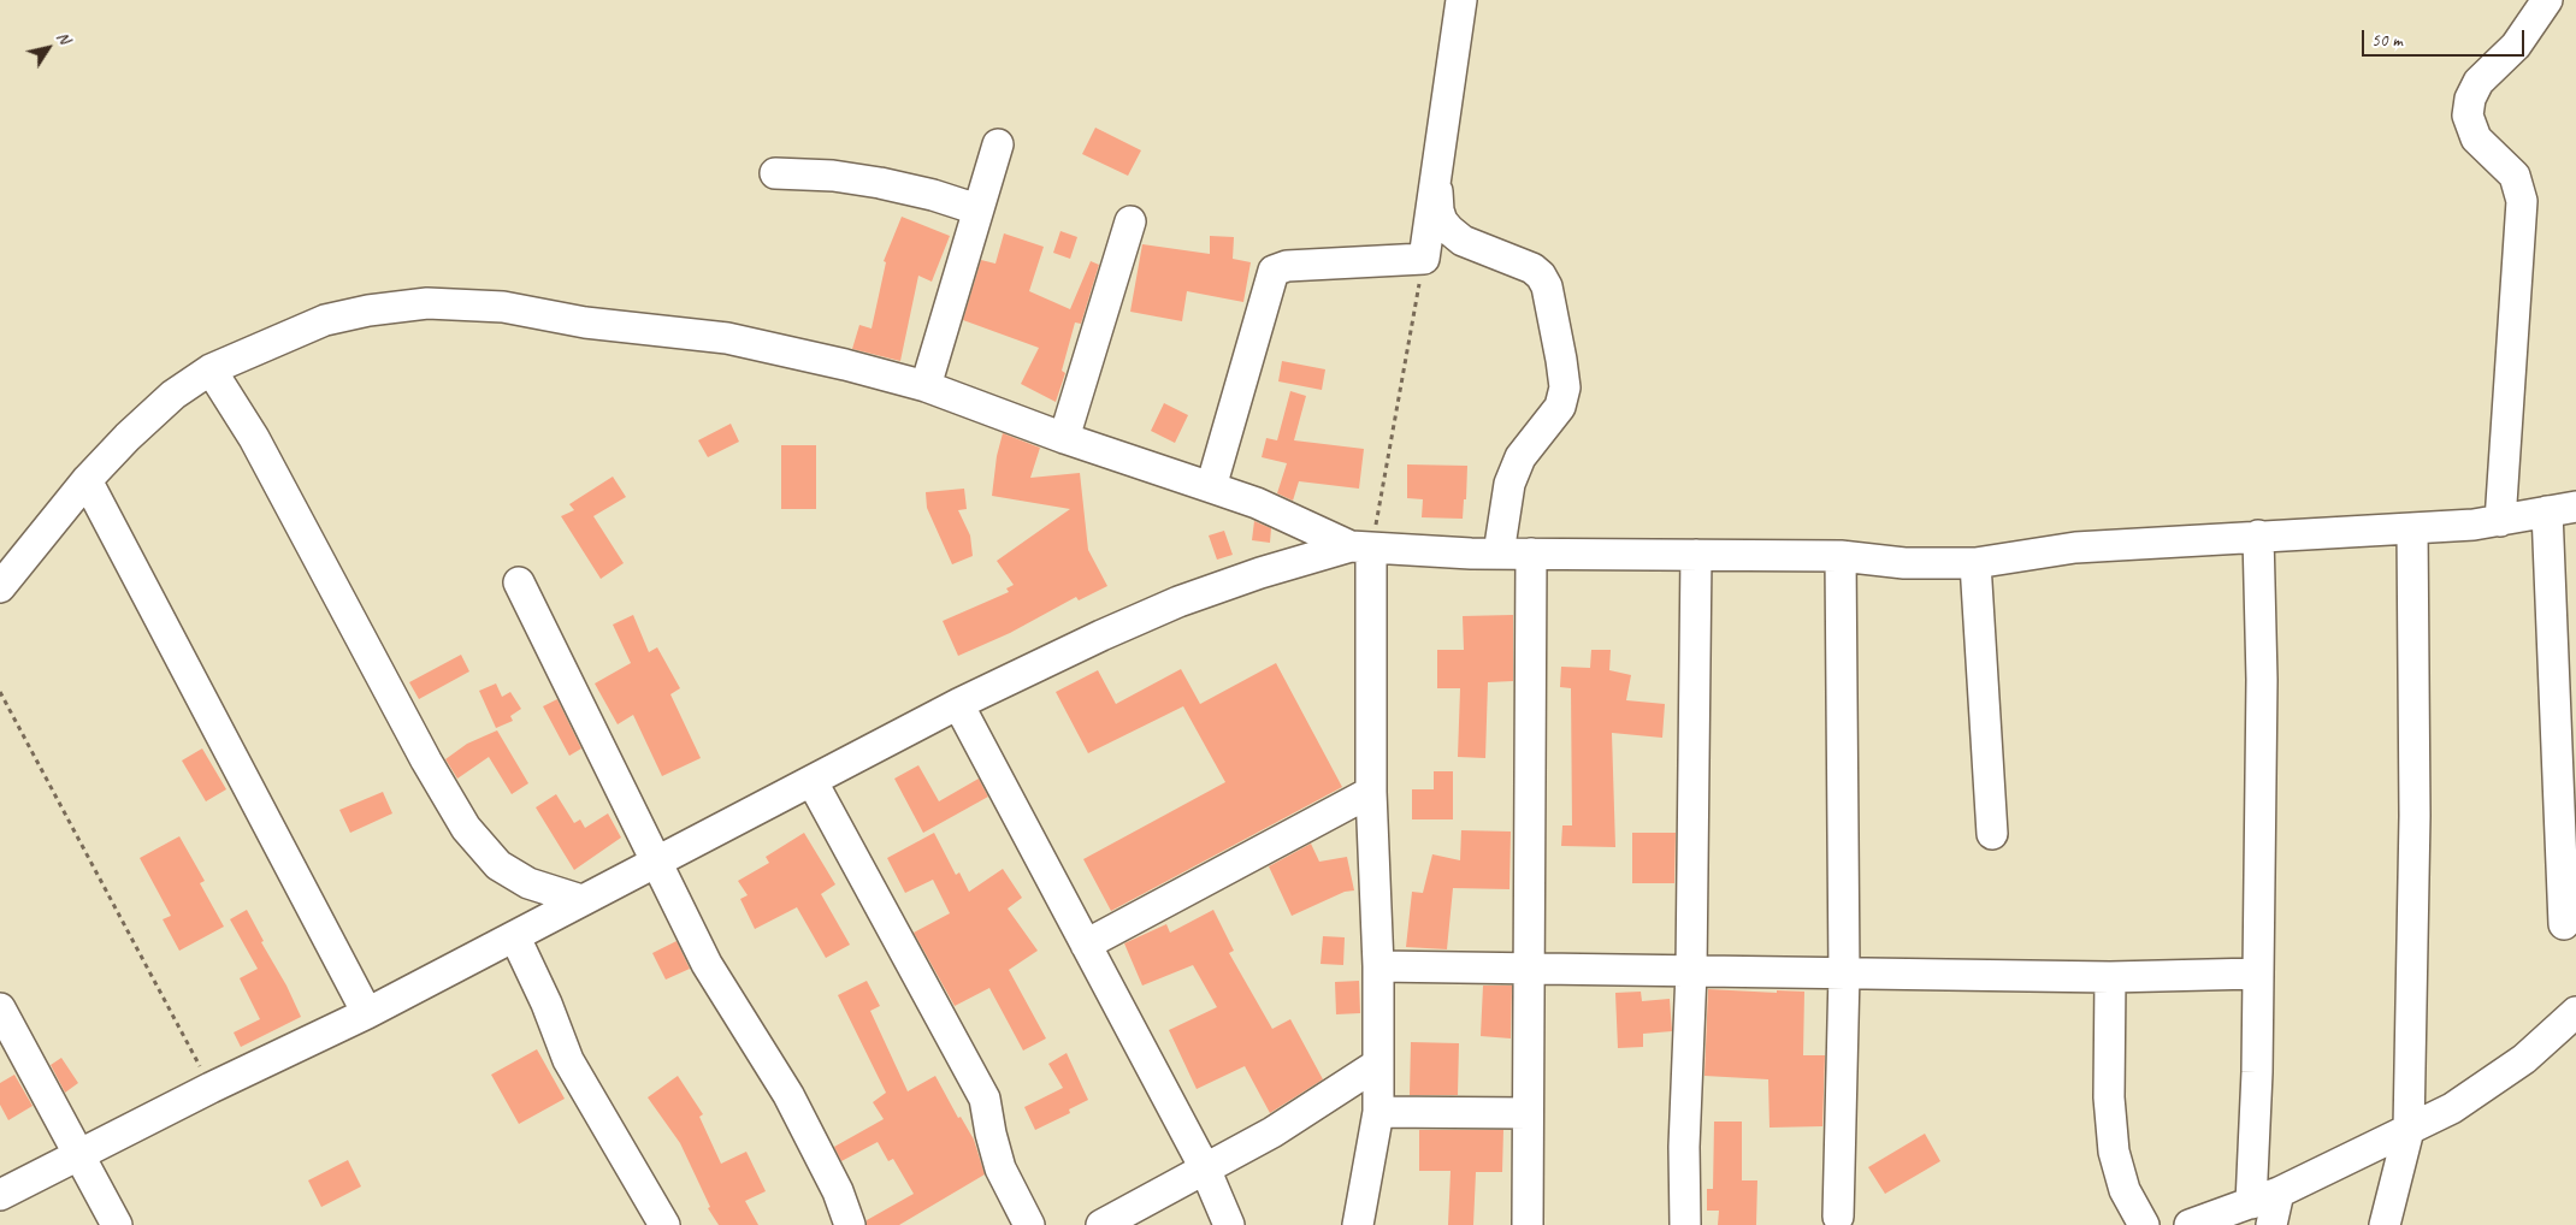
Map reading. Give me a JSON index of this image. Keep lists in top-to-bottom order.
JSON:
{
  "scale_bar": "50 m",
  "north": "top right"
}
